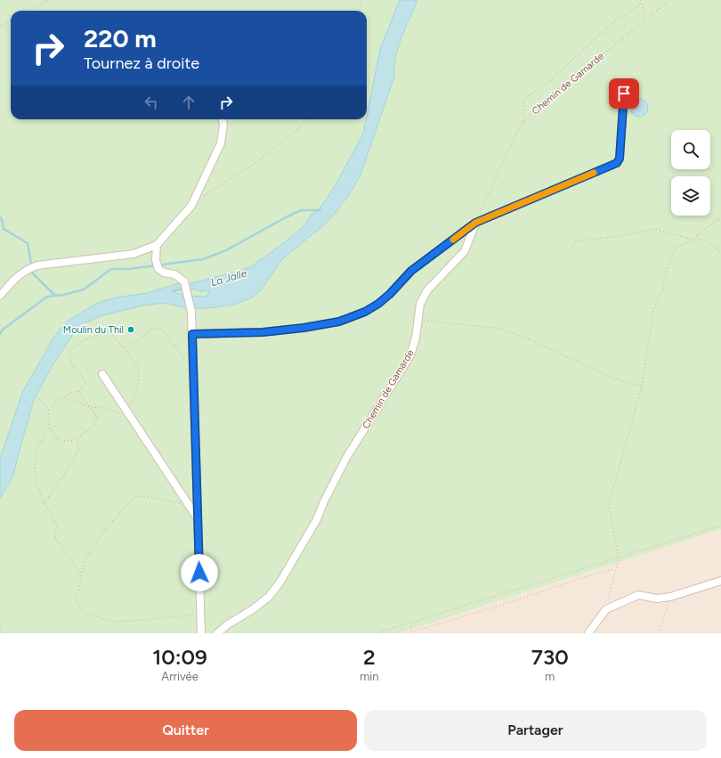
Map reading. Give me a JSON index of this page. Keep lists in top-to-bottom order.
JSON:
{
  "streets": {
    "street": ["Chemin de Gamarde"]
  },
  "water": ["La Jalle"],
  "places": ["Moulin du Thil"],
  "page": {
    "turn": ["220 m", "Tournez à droite"],
    "eta": [
      "10:09",
      "Arrivée",
      "2",
      "min",
      "730",
      "m"
    ],
    "buttons": ["Quitter", "Partager"]
  }
}
